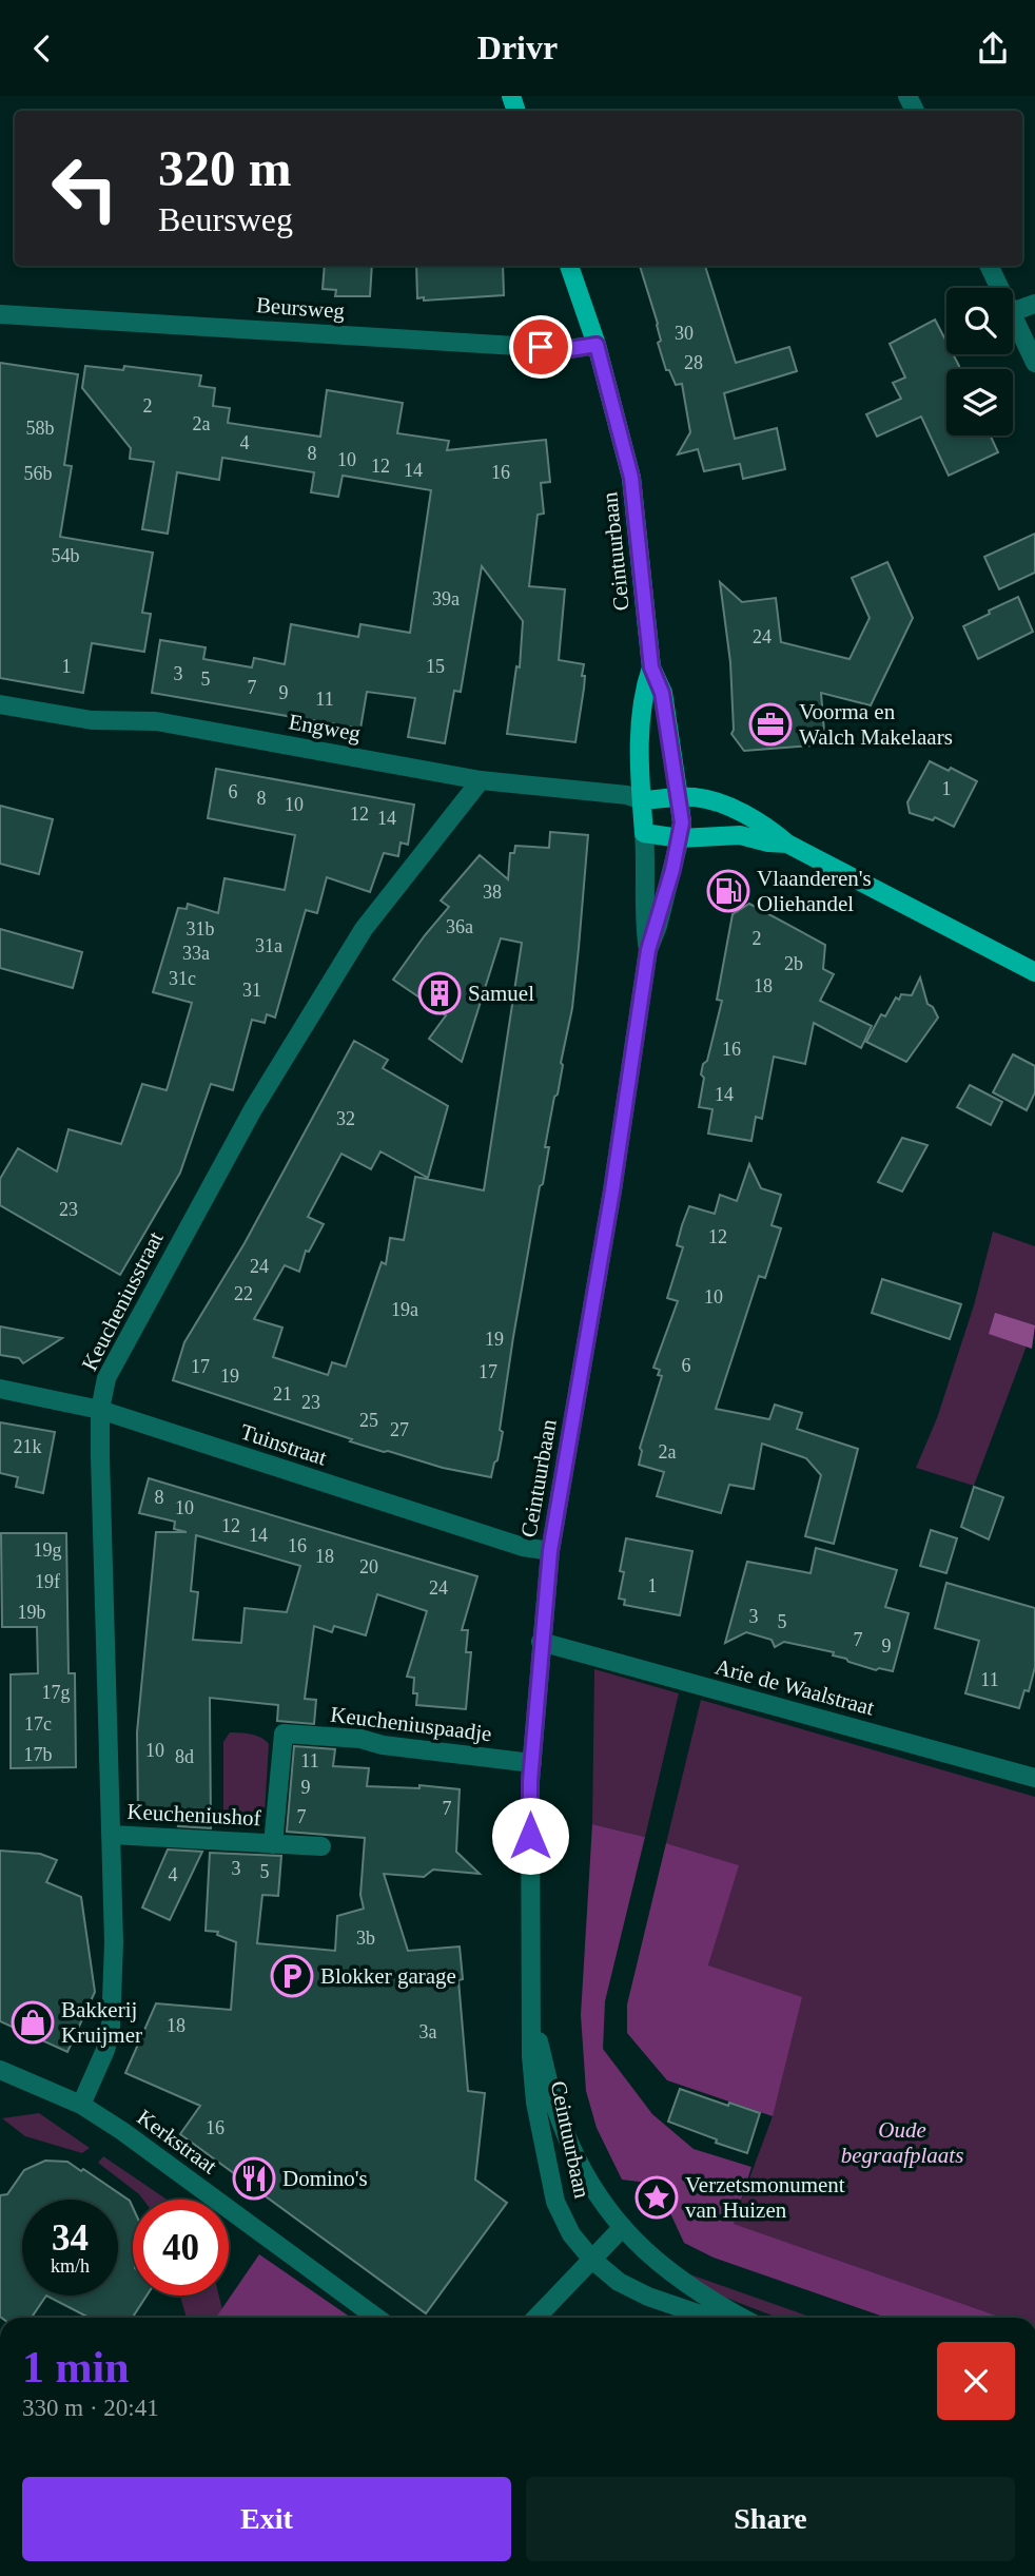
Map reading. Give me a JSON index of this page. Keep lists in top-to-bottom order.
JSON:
{
  "streets": {
    "main road": ["Ceintuurbaan"],
    "street": [
      "Beursweg",
      "Engweg",
      "Keucheniusstraat",
      "Tuinstraat",
      "Arie de Waalstraat",
      "Keucheniuspaadje",
      "Keucheniushof",
      "Kerkstraat"
    ]
  },
  "crossings": [
    ["Beursweg", "Ceintuurbaan"],
    ["Ceintuurbaan", "Engweg"],
    ["Ceintuurbaan", "Tuinstraat"],
    ["Ceintuurbaan", "Arie de Waalstraat"],
    ["Ceintuurbaan", "Keucheniuspaadje"],
    ["Engweg", "Keucheniusstraat"],
    ["Keucheniusstraat", "Tuinstraat"],
    ["Keucheniusstraat", "Keucheniushof"],
    ["Keucheniusstraat", "Kerkstraat"],
    ["Keucheniuspaadje", "Keucheniushof"]
  ],
  "parks": ["Oude begraafplaats"],
  "places": {
    "office": ["Voorma en Walch Makelaars"],
    "fuel station": ["Vlaanderen's Oliehandel"],
    "building": ["Samuel"],
    "parking": ["Blokker garage"],
    "shop": ["Bakkerij Kruijmer"],
    "restaurant": ["Domino's"],
    "place": ["Verzetsmonument van Huizen"]
  },
  "house_numbers": [
    "30",
    "28",
    "2",
    "2a",
    "58b",
    "4",
    "8",
    "10",
    "12",
    "14",
    "16",
    "56b",
    "54b",
    "39a",
    "24",
    "1",
    "15",
    "3",
    "5",
    "7",
    "9",
    "11",
    "1",
    "6",
    "8",
    "10",
    "12",
    "14",
    "38",
    "36a",
    "31b",
    "2",
    "31a",
    "33a",
    "2b",
    "31c",
    "18",
    "31",
    "16",
    "14",
    "32",
    "23",
    "12",
    "24",
    "22",
    "10",
    "19a",
    "19",
    "6",
    "17",
    "17",
    "19",
    "21",
    "23",
    "25",
    "27",
    "21k",
    "2a",
    "8",
    "10",
    "12",
    "14",
    "16",
    "19g",
    "18",
    "20",
    "19f",
    "1",
    "24",
    "19b",
    "3",
    "5",
    "7",
    "9",
    "11",
    "17g",
    "17c",
    "10",
    "17b",
    "8d",
    "11",
    "9",
    "7",
    "7",
    "3",
    "5",
    "4",
    "3b",
    "18",
    "3a",
    "16"
  ],
  "page": {
    "header": "Drivr",
    "turn": ["320 m", "Beursweg"],
    "speed": "34 km/h",
    "limit": "40",
    "heading": ["1 min", "330 m · 20:41"],
    "buttons": ["Exit", "Share"]
  }
}
